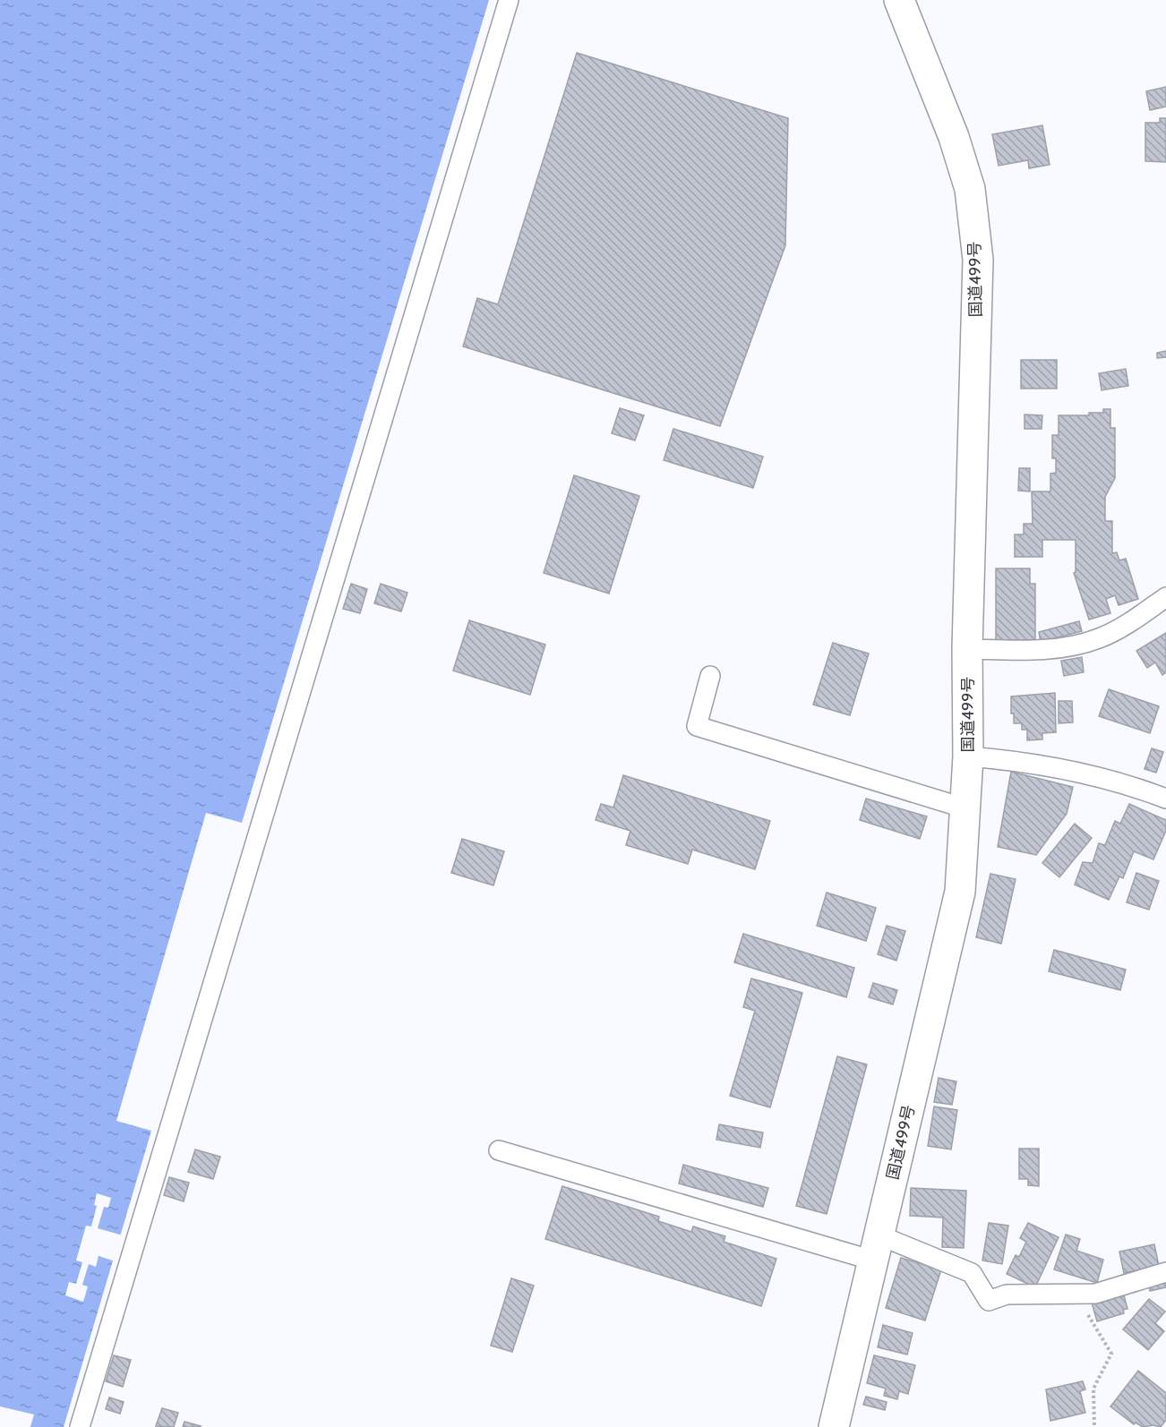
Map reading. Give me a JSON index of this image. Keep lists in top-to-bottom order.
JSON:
{
  "streets": {
    "highway": ["国道499号"]
  }
}
